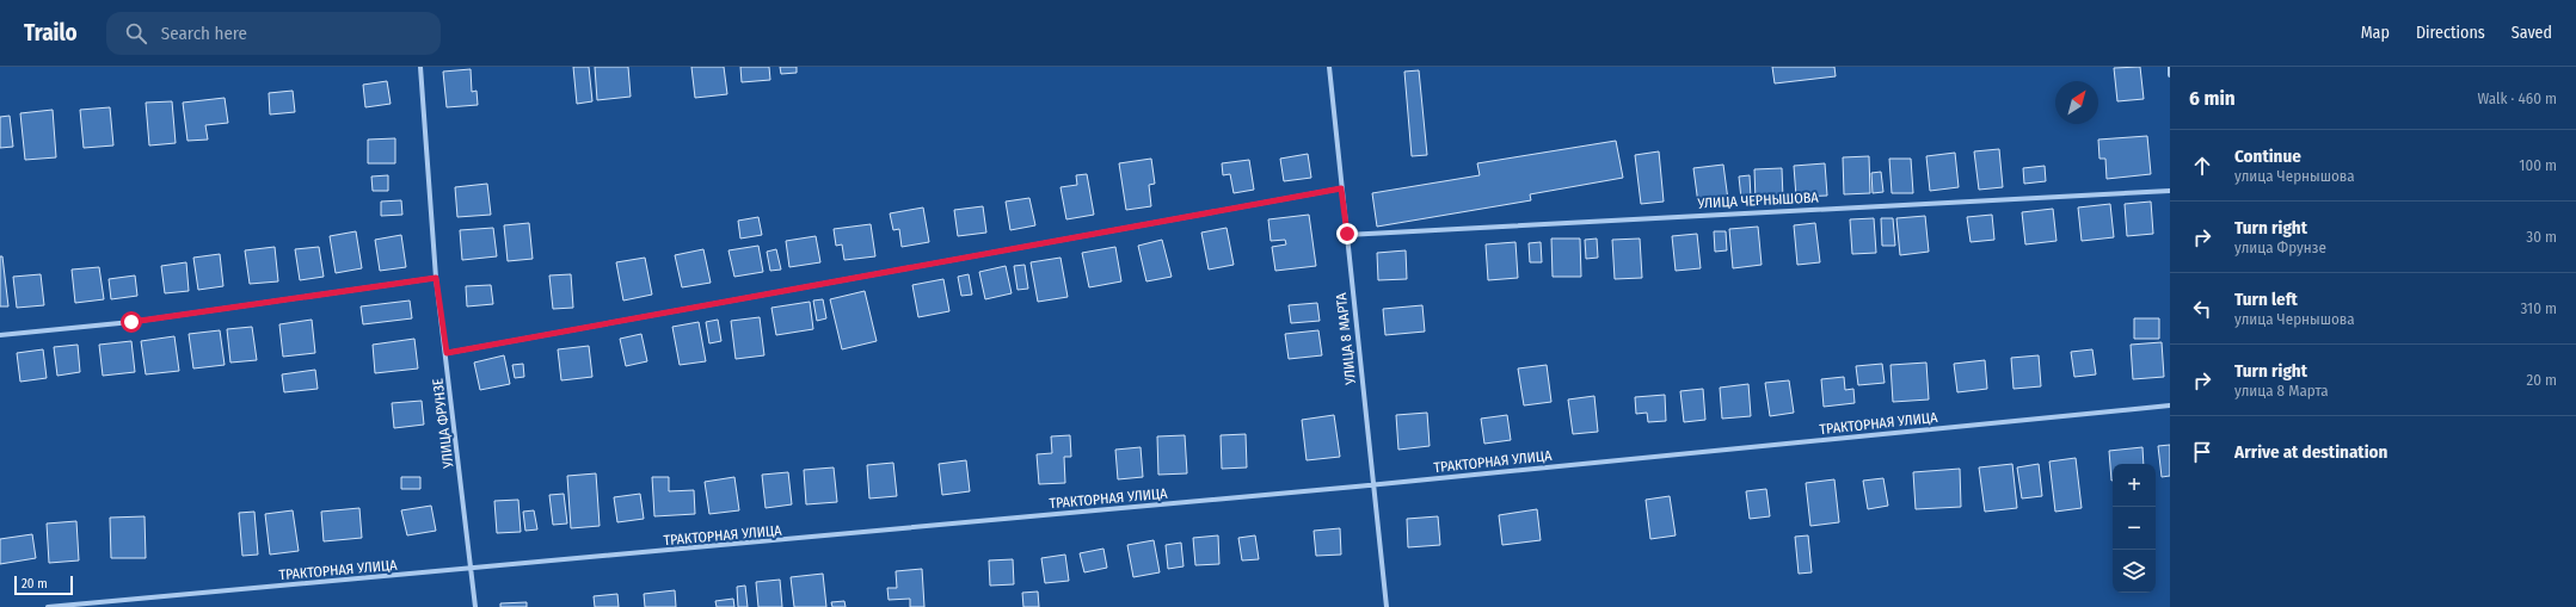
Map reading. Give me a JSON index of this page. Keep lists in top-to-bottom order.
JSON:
{
  "streets": {
    "street": [
      "УЛИЦА ЧЕРНЫШОВА",
      "УЛИЦА 8 МАРТА",
      "УЛИЦА ФРУНЗЕ",
      "ТРАКТОРНАЯ УЛИЦА"
    ]
  },
  "crossings": [
    ["УЛИЦА ЧЕРНЫШОВА", "УЛИЦА 8 МАРТА"],
    ["УЛИЦА 8 МАРТА", "ТРАКТОРНАЯ УЛИЦА"],
    ["УЛИЦА ФРУНЗЕ", "ТРАКТОРНАЯ УЛИЦА"]
  ],
  "scale_bar": "20 m",
  "north": "top right",
  "page": {
    "header": "Trailo",
    "search": "Search here",
    "nav": ["Map", "Directions", "Saved"],
    "heading": ["6 min", "Walk · 460 m"],
    "list": [
      ["Continue", "улица Чернышова", "100 m"],
      ["Turn right", "улица Фрунзе", "30 m"],
      ["Turn left", "улица Чернышова", "310 m"],
      ["Turn right", "улица 8 Марта", "20 m"],
      "Arrive at destination"
    ],
    "map_buttons": ["+", "−"],
    "scale": "20 m"
  }
}
